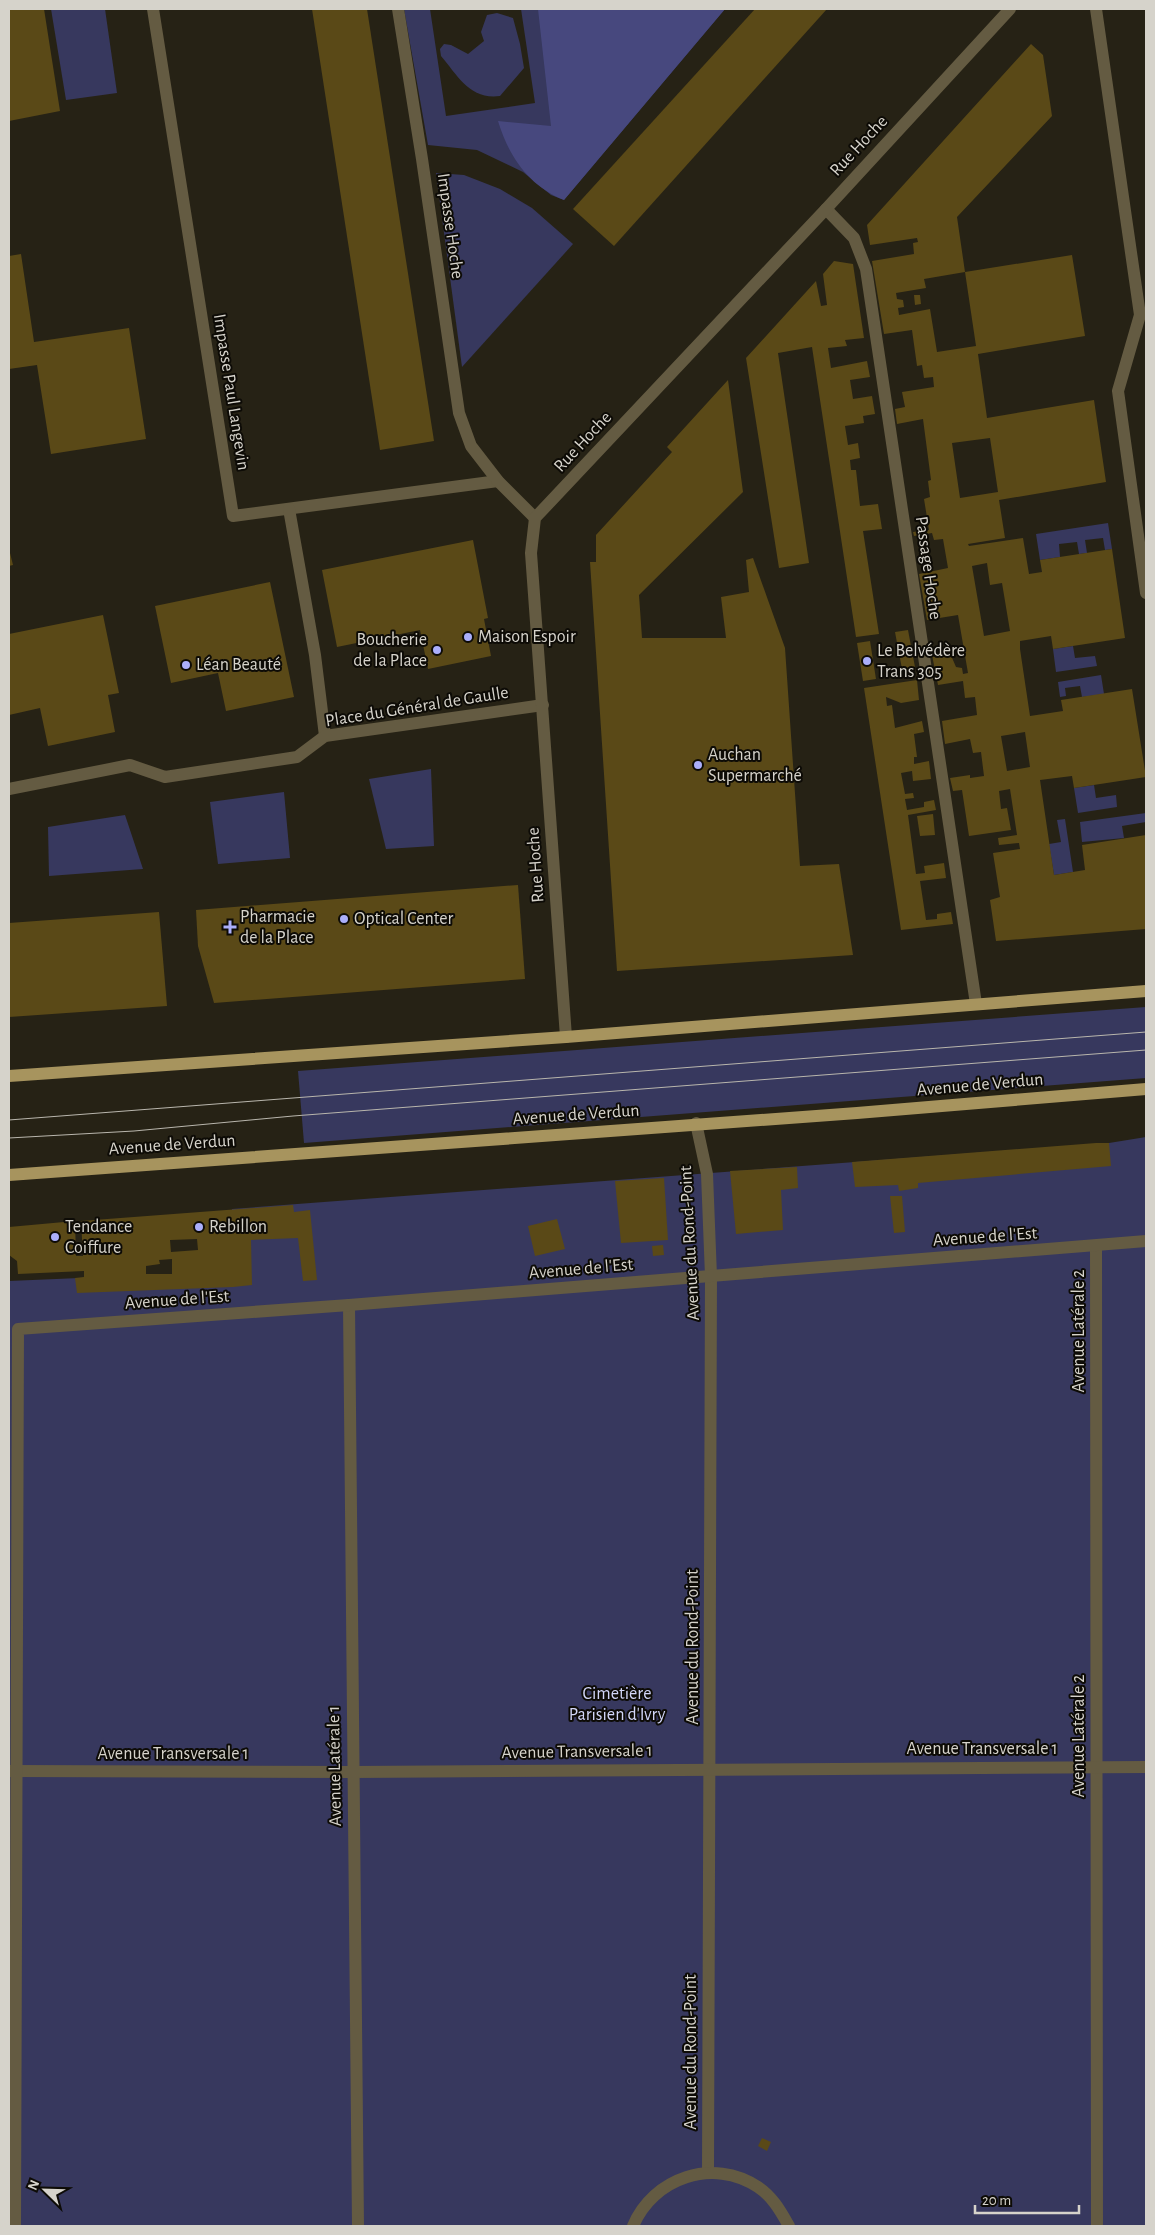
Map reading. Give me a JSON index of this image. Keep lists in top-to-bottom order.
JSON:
{
  "streets": {
    "main road": ["Avenue de Verdun"],
    "street": [
      "Rue Hoche",
      "Impasse Hoche",
      "Impasse Paul Langevin",
      "Passage Hoche",
      "Place du Général de Gaulle",
      "Avenue de l'Est",
      "Avenue du Rond-Point",
      "Avenue Latérale 2",
      "Avenue Transversale 1",
      "Avenue Latérale 1"
    ]
  },
  "crossings": [
    ["Rue Hoche", "Impasse Hoche"],
    ["Rue Hoche", "Passage Hoche"],
    ["Rue Hoche", "Place du Général de Gaulle"],
    ["Impasse Hoche", "Impasse Paul Langevin"],
    ["Avenue de Verdun", "Avenue du Rond-Point"],
    ["Avenue de l'Est", "Avenue du Rond-Point"],
    ["Avenue de l'Est", "Avenue Latérale 2"],
    ["Avenue de l'Est", "Avenue Transversale 1"],
    ["Avenue de l'Est", "Avenue Latérale 1"],
    ["Avenue du Rond-Point", "Avenue Transversale 1"],
    ["Avenue Latérale 2", "Avenue Transversale 1"],
    ["Avenue Transversale 1", "Avenue Latérale 1"]
  ],
  "parks": ["Cimetière Parisien d'Ivry"],
  "places": {
    "other": [
      "Maison Espoir",
      "Boucherie de la Place",
      "Le Belvédère Trans 305",
      "Léan Beauté",
      "Auchan Supermarché",
      "Optical Center",
      "Rebillon",
      "Tendance Coiffure"
    ],
    "health": ["Pharmacie de la Place"]
  },
  "scale_bar": "20 m",
  "north": "top left"
}
